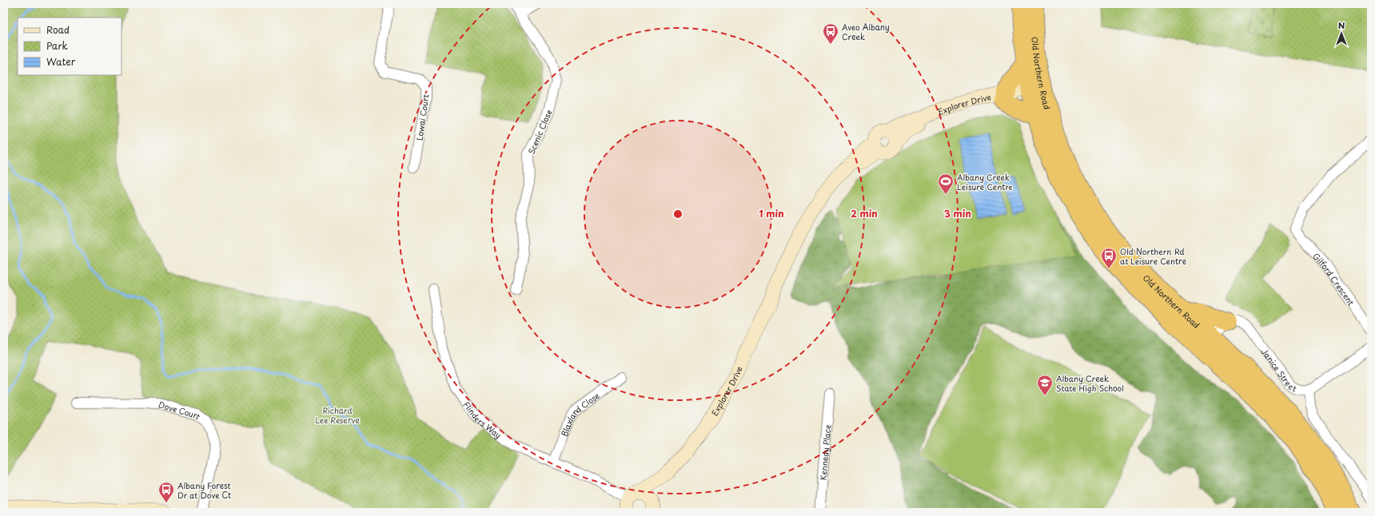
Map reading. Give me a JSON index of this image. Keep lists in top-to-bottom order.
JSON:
{
  "streets": {
    "highway": ["Old Northern Road"],
    "street": [
      "Explorer Drive",
      "Lowai Court",
      "Scenic Close",
      "Gilford Crescent",
      "Janice Street",
      "Dove Court",
      "Blaxland Close",
      "Flinders Way",
      "Kennedy Place"
    ]
  },
  "crossings": [
    ["Old Northern Road", "Explorer Drive"],
    ["Explorer Drive", "Flinders Way"],
    ["Blaxland Close", "Flinders Way"]
  ],
  "parks": ["Richard Lee Reserve"],
  "places": {
    "bus stop": ["Aveo Albany Creek", "Old Northern Rd at Leisure Centre", "Albany Forest Dr at Dove Ct"],
    "sports": ["Albany Creek Leisure Centre"],
    "school or university": ["Albany Creek State High School"]
  },
  "legend": ["Road", "Park", "Water"],
  "north": "top",
  "rings": ["1 min", "2 min", "3 min"]
}
